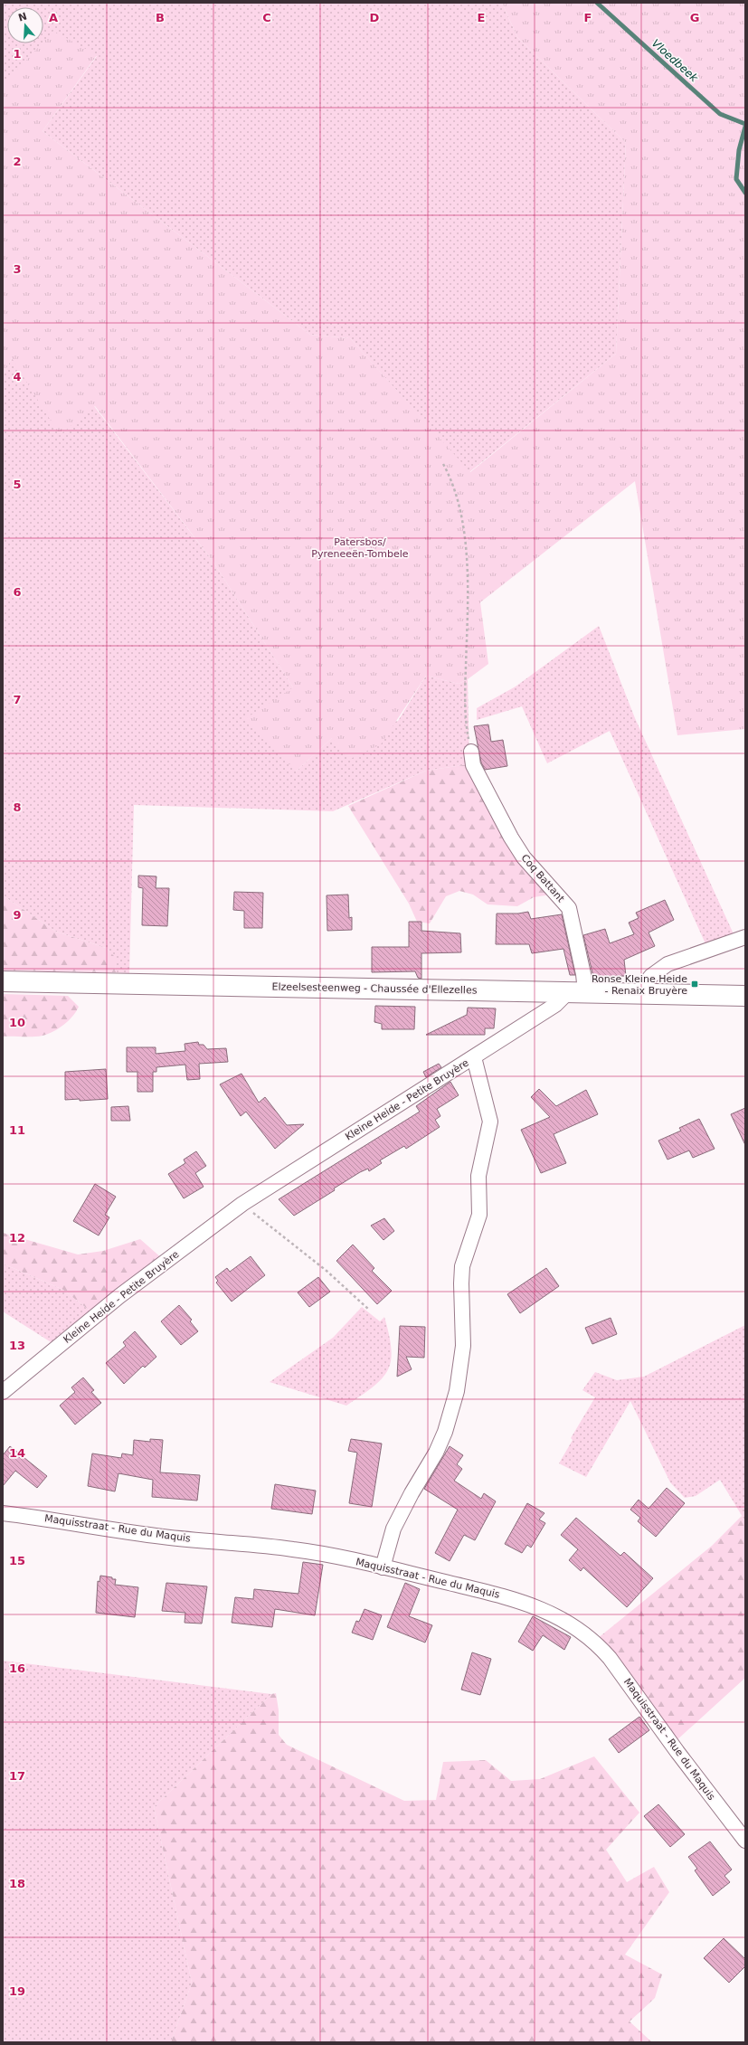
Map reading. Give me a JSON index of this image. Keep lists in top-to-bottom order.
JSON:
{
  "streets": {
    "main road": ["Elzeelsesteenweg - Chaussée d'Ellezelles"],
    "street": ["Coq Battant", "Kleine Heide - Petite Bruyère", "Maquisstraat - Rue du Maquis"]
  },
  "crossings": [
    ["Coq Battant", "Elzeelsesteenweg - Chaussée d'Ellezelles"],
    ["Coq Battant", "Kleine Heide - Petite Bruyère"],
    ["Elzeelsesteenweg - Chaussée d'Ellezelles", "Kleine Heide - Petite Bruyère"]
  ],
  "water": ["Vloedbeek"],
  "parks": ["Patersbos/ Pyreneeën-Tombele"],
  "places": {
    "transit": ["Ronse Kleine Heide - Renaix Bruyère"]
  },
  "north": "top",
  "grid": {
    "columns": [
      "A",
      "B",
      "C",
      "D",
      "E",
      "F",
      "G"
    ],
    "rows": [
      "1",
      "2",
      "3",
      "4",
      "5",
      "6",
      "7",
      "8",
      "9",
      "10",
      "11",
      "12",
      "13",
      "14",
      "15",
      "16",
      "17",
      "18",
      "19"
    ]
  }
}
